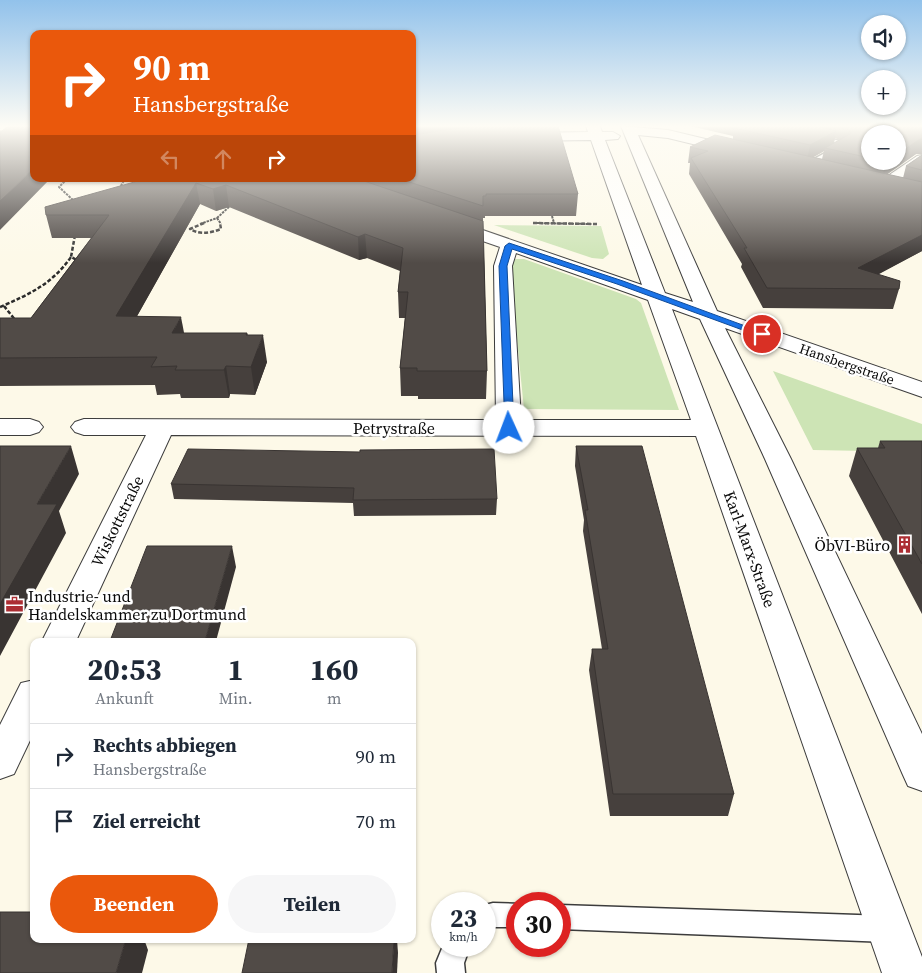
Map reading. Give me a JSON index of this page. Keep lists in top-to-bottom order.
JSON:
{
  "streets": {
    "street": [
      "Hansbergstraße",
      "Petrystraße",
      "Wiskottstraße",
      "Karl-Marx-Straße"
    ]
  },
  "crossings": [
    ["Hansbergstraße", "Karl-Marx-Straße"],
    ["Petrystraße", "Wiskottstraße"],
    ["Petrystraße", "Karl-Marx-Straße"]
  ],
  "places": {
    "building": ["ÖbVI-Büro"],
    "office": ["Industrie- und Handelskammer zu Dortmund"]
  },
  "page": {
    "map_buttons": ["+", "−"],
    "turn": ["90 m", "Hansbergstraße"],
    "eta": [
      "20:53",
      "Ankunft",
      "1",
      "Min.",
      "160",
      "m"
    ],
    "list": [
      {
        "name": "Rechts abbiegen",
        "note": "Hansbergstraße",
        "value": "90 m"
      },
      {
        "name": "Ziel erreicht",
        "value": "70 m"
      }
    ],
    "buttons": ["Beenden", "Teilen"],
    "speed": "23 km/h",
    "limit": "30"
  }
}
